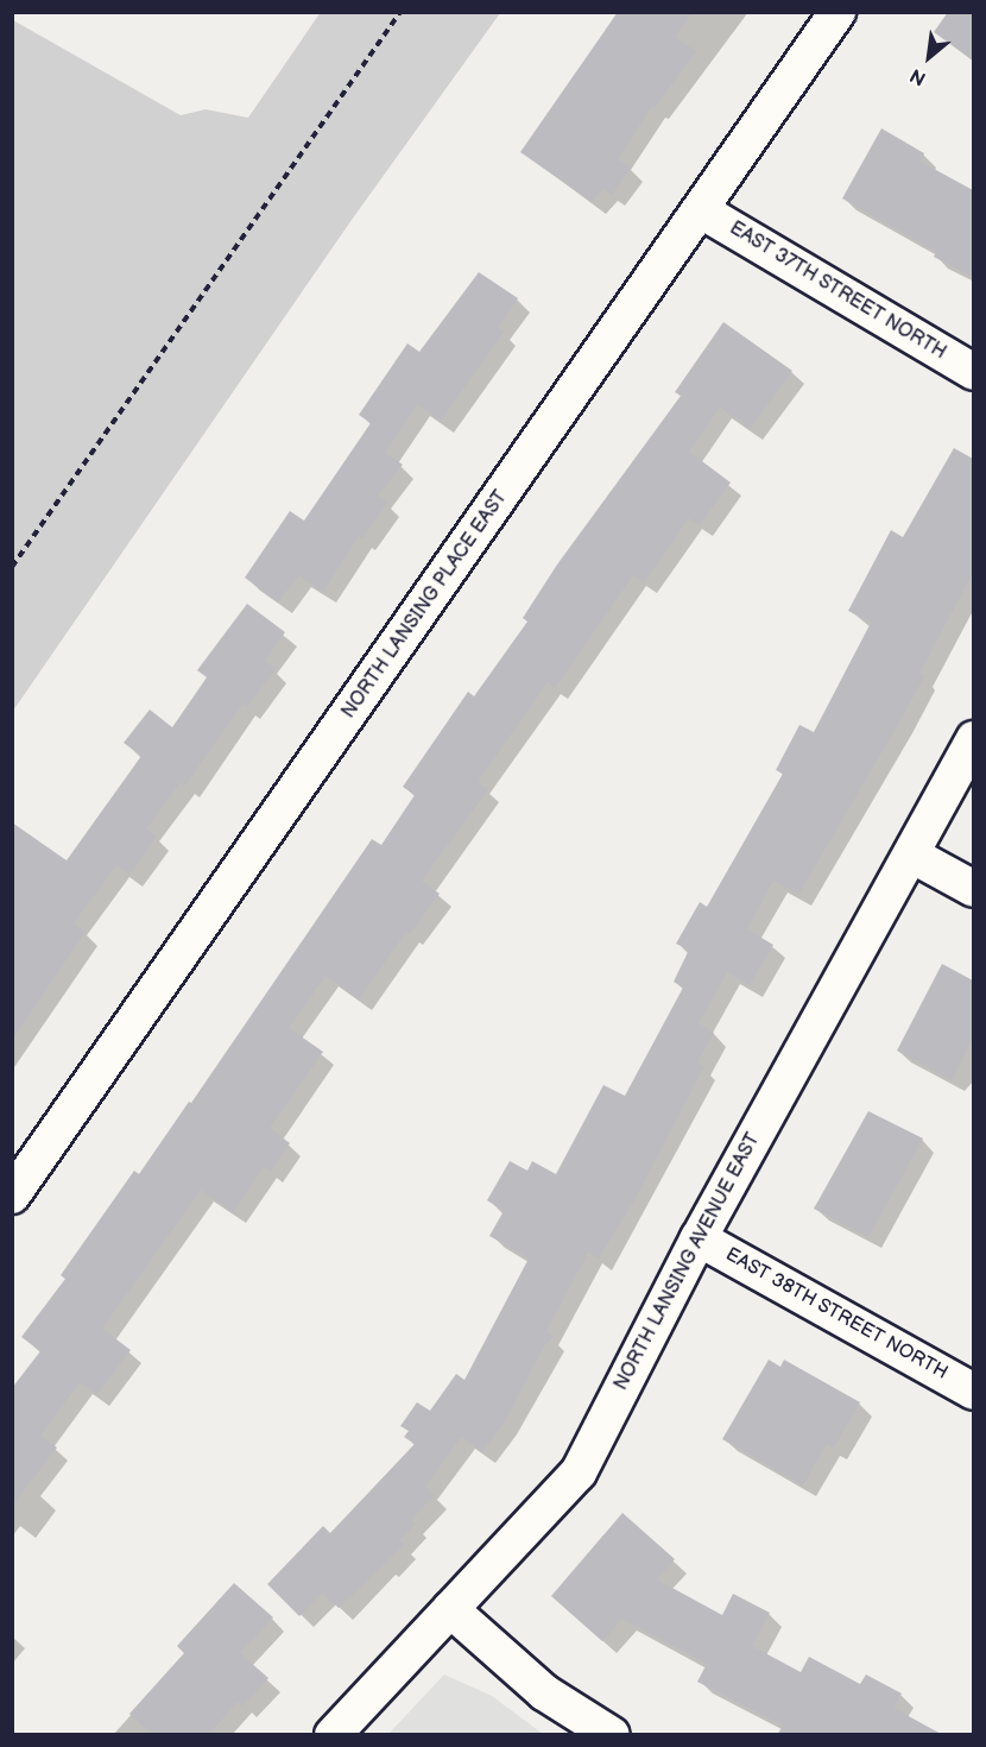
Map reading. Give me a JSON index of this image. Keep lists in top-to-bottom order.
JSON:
{
  "streets": {
    "street": [
      "EAST 37TH STREET NORTH",
      "NORTH LANSING PLACE EAST",
      "NORTH LANSING AVENUE EAST",
      "EAST 38TH STREET NORTH"
    ]
  },
  "crossings": [
    ["EAST 37TH STREET NORTH", "NORTH LANSING PLACE EAST"],
    ["NORTH LANSING AVENUE EAST", "EAST 38TH STREET NORTH"]
  ],
  "north": "bottom left"
}
